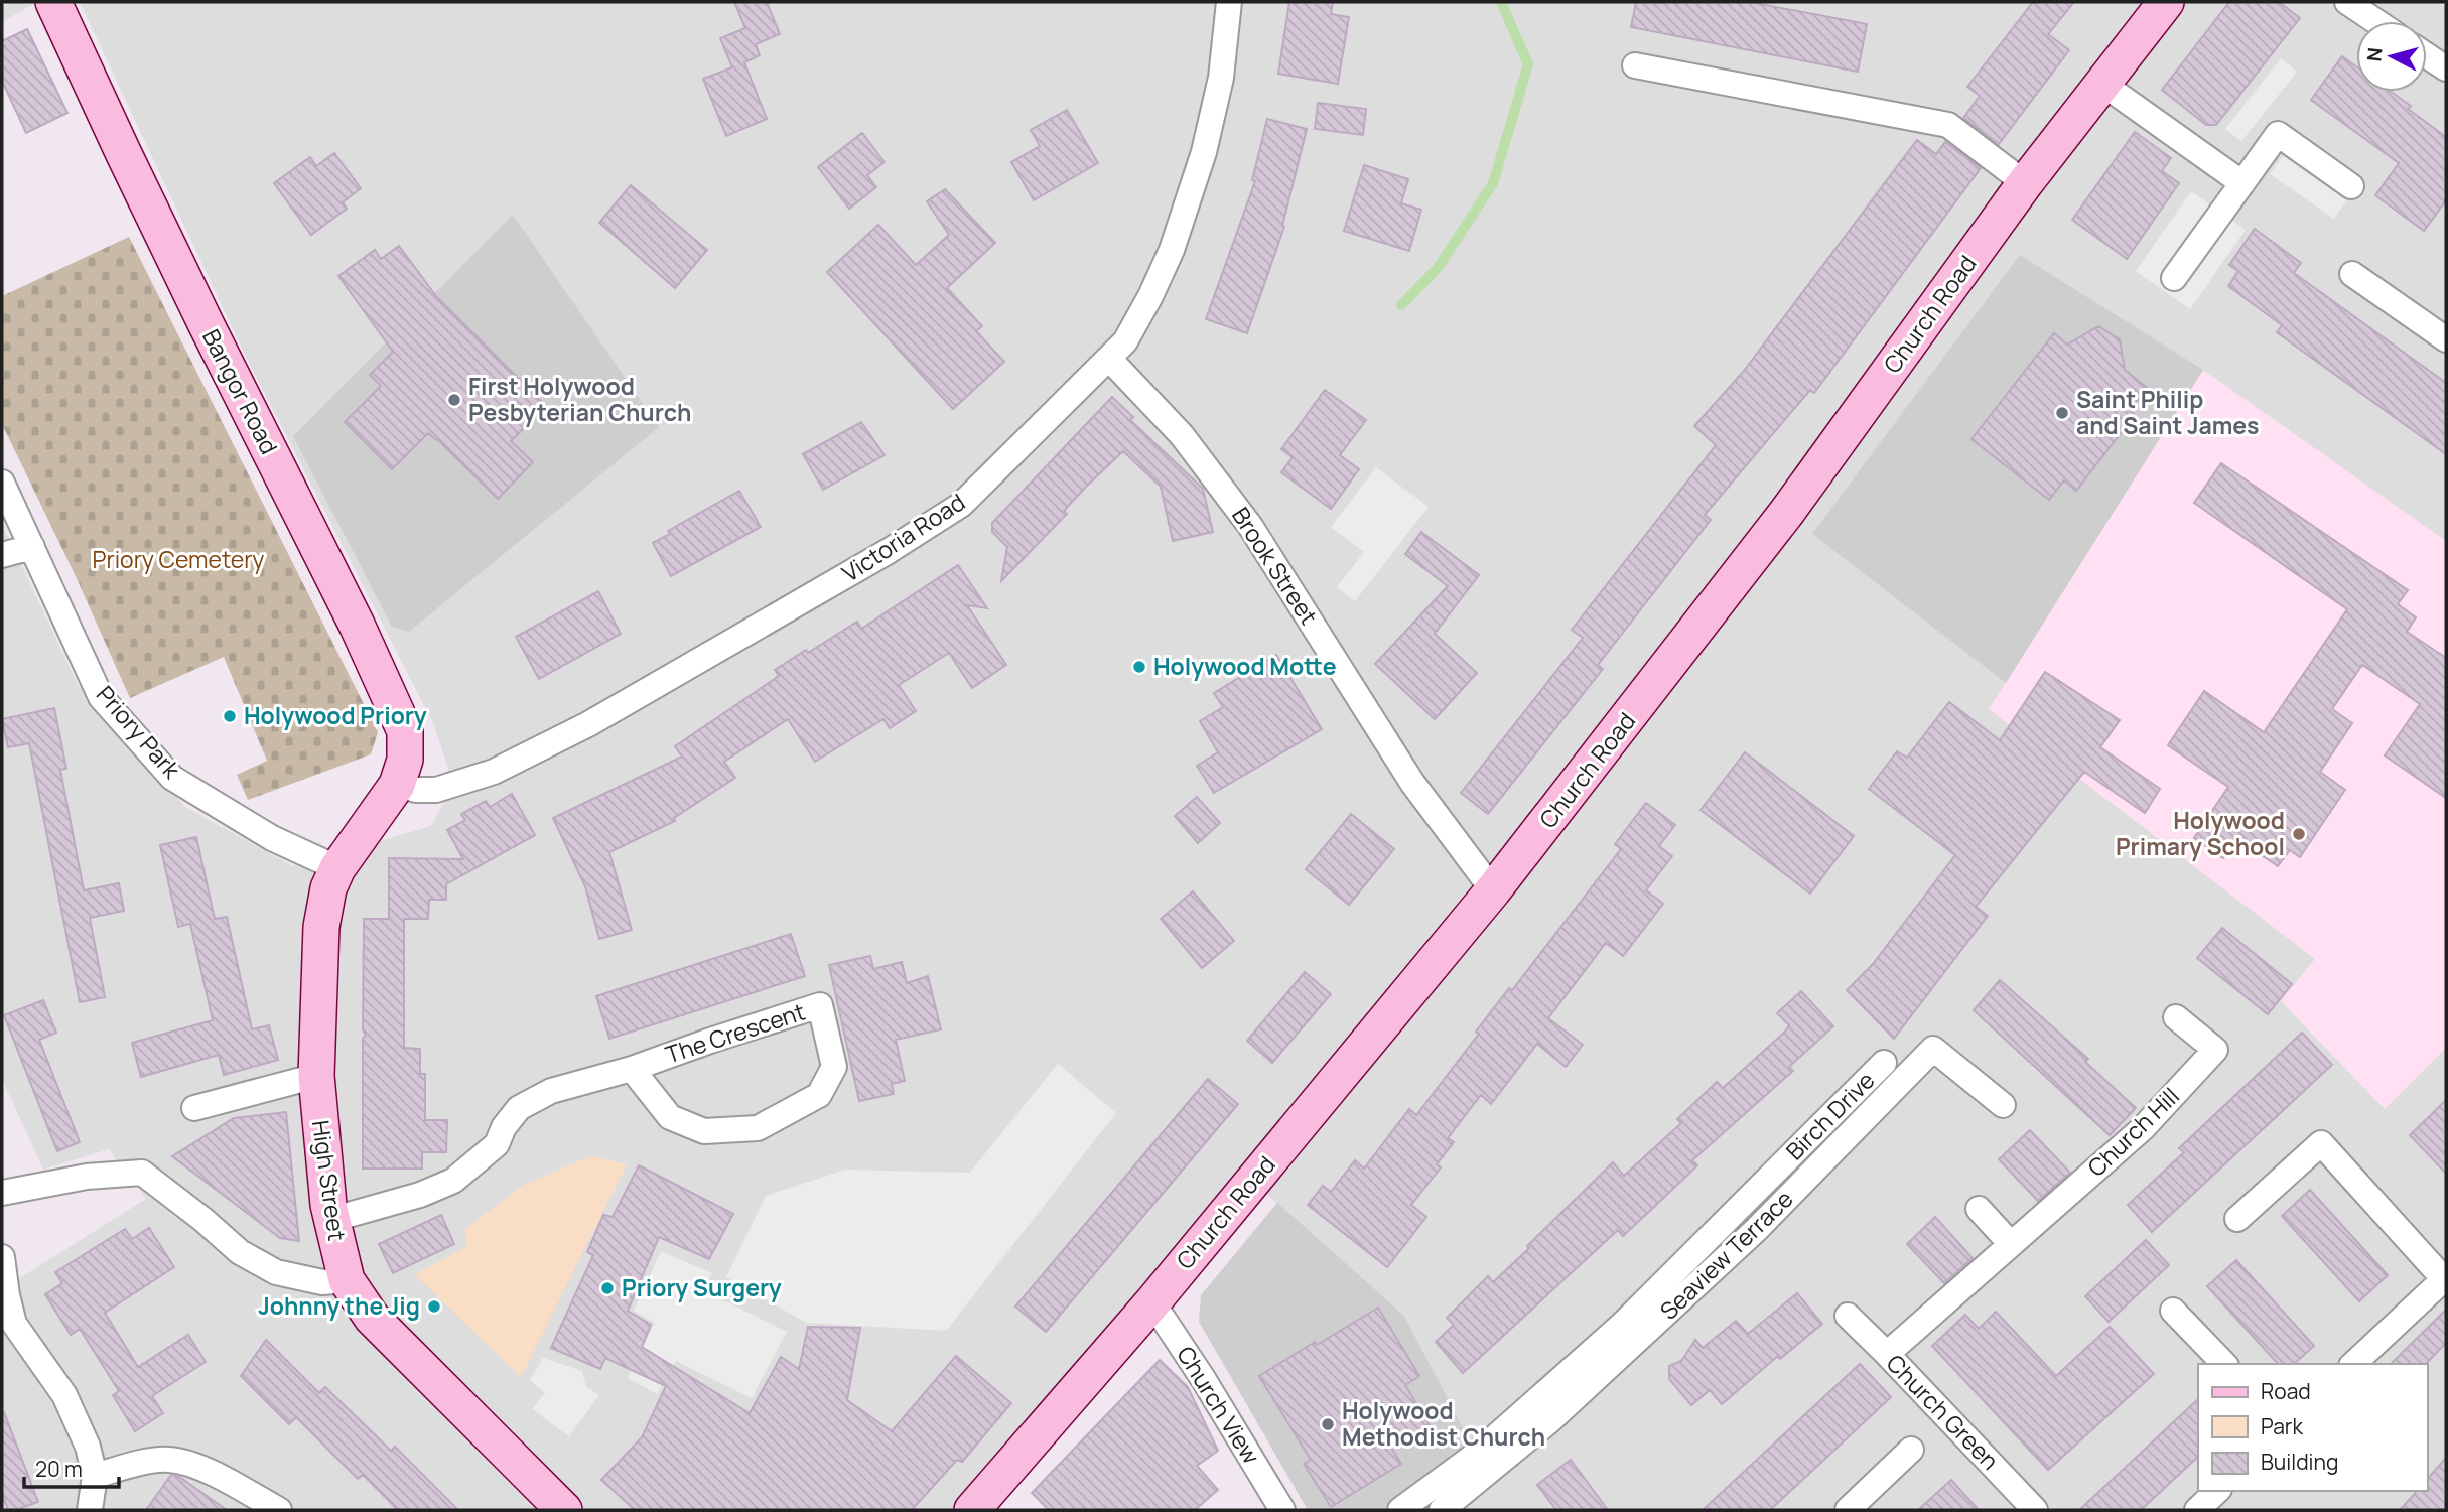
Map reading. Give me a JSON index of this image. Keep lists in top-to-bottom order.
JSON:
{
  "streets": {
    "street": [
      "Church Road",
      "Bangor Road",
      "Victoria Road",
      "Brook Street",
      "Priory Park",
      "The Crescent",
      "Birch Drive",
      "Church Hill",
      "High Street",
      "Seaview Terrace",
      "Church View",
      "Church Green"
    ]
  },
  "crossings": [
    ["Church Road", "Brook Street"],
    ["Church Road", "Church View"],
    ["Bangor Road", "Victoria Road"],
    ["Bangor Road", "High Street"],
    ["Victoria Road", "Brook Street"],
    ["Victoria Road", "High Street"],
    ["Priory Park", "High Street"],
    ["The Crescent", "High Street"],
    ["Church Hill", "Church Green"]
  ],
  "parks": ["Priory Cemetery"],
  "places": [
    "First Holywood Pesbyterian Church",
    "Saint Philip and Saint James",
    "Holywood Motte",
    "Holywood Priory",
    "Holywood Primary School",
    "Priory Surgery",
    "Johnny the Jig",
    "Holywood Methodist Church"
  ],
  "legend": ["Road", "Park", "Building"],
  "scale_bar": "20 m",
  "north": "left"
}
